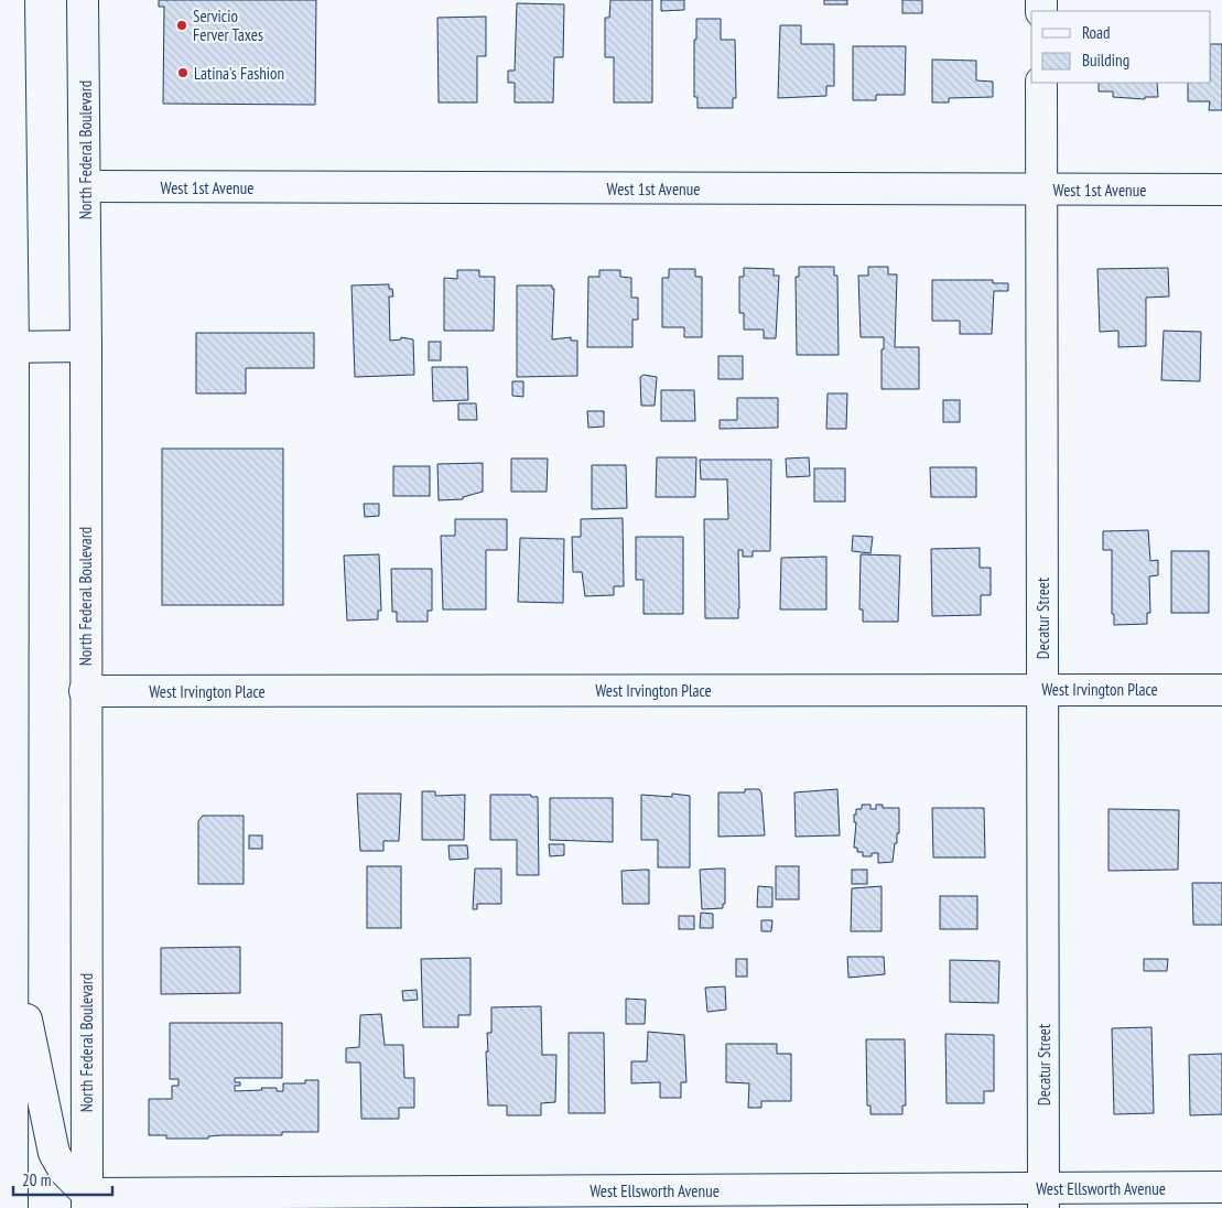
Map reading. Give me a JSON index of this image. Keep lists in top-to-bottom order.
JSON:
{
  "streets": {
    "street": [
      "North Federal Boulevard",
      "West 1st Avenue",
      "Decatur Street",
      "West Irvington Place",
      "West Ellsworth Avenue"
    ]
  },
  "crossings": [
    ["North Federal Boulevard", "West 1st Avenue"],
    ["North Federal Boulevard", "West Irvington Place"],
    ["North Federal Boulevard", "West Ellsworth Avenue"],
    ["West 1st Avenue", "Decatur Street"],
    ["Decatur Street", "West Irvington Place"],
    ["Decatur Street", "West Ellsworth Avenue"]
  ],
  "places": ["Servicio Ferver Taxes", "Latina's Fashion"],
  "legend": ["Road", "Building"],
  "scale_bar": "20 m"
}
